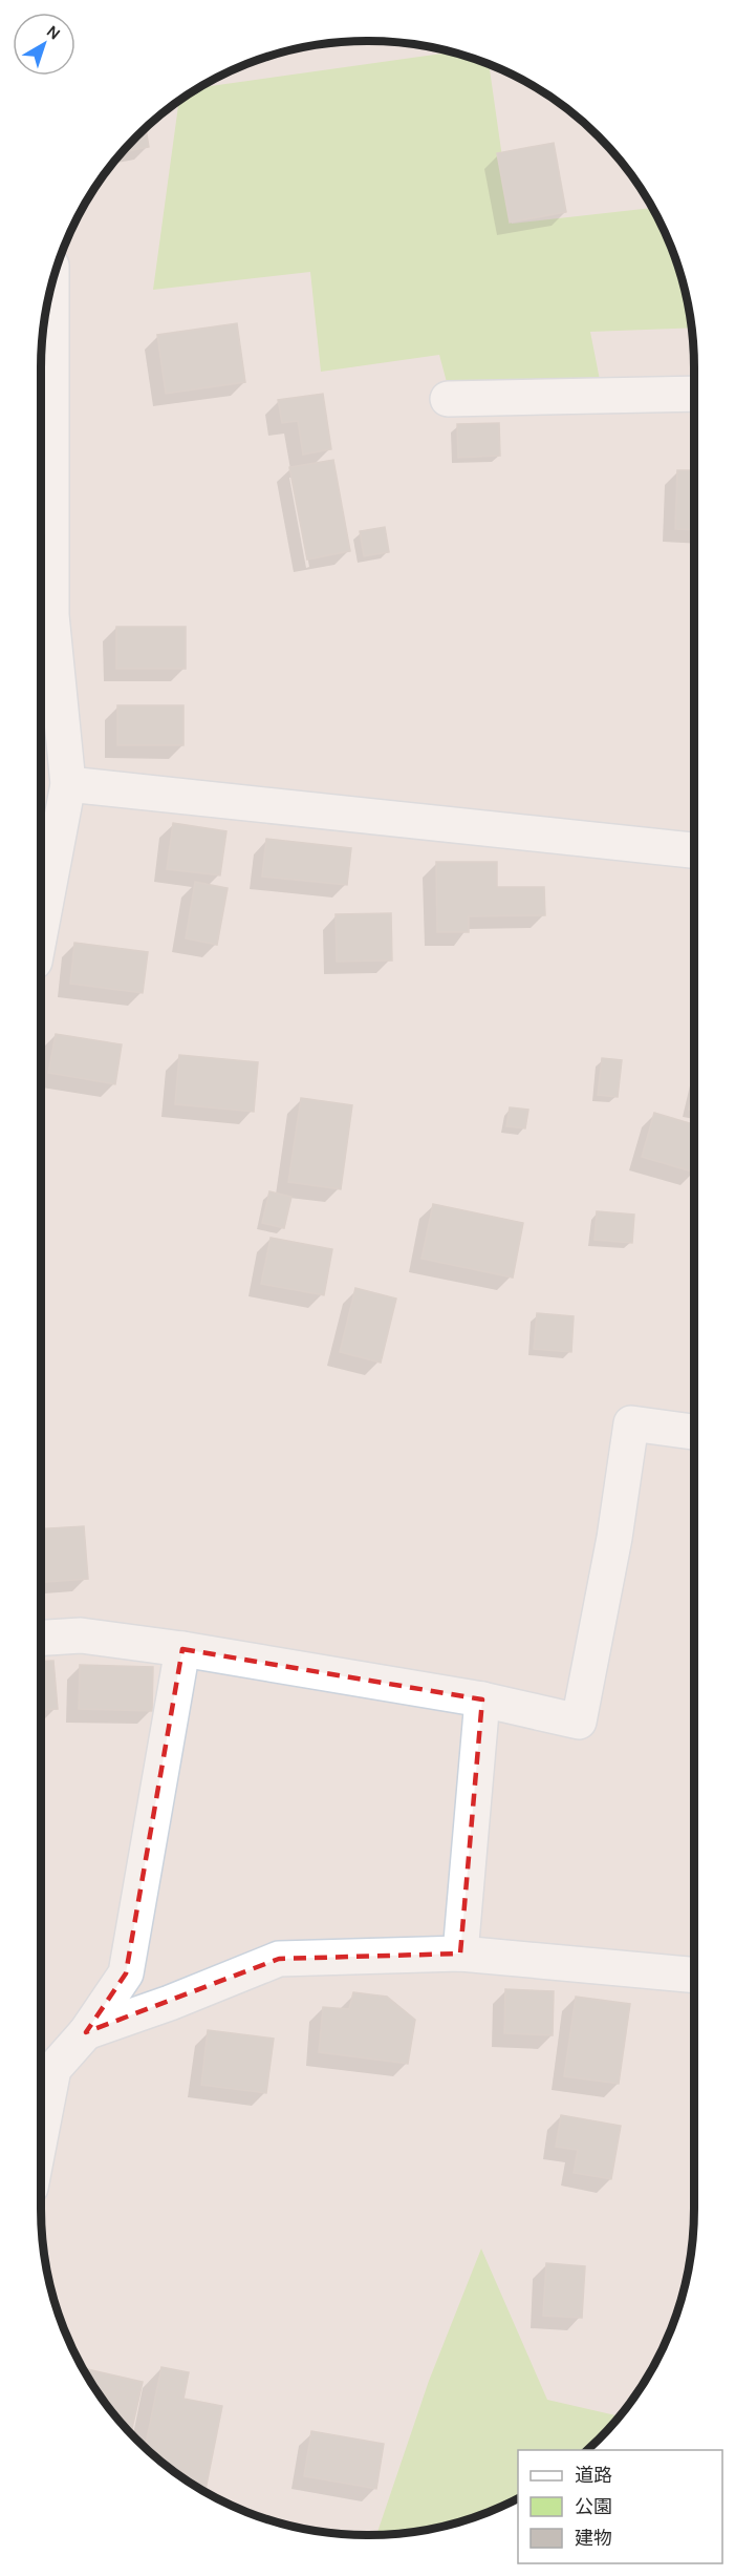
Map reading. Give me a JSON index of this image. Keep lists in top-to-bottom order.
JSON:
{
  "legend": ["道路", "公園", "建物"],
  "north": "top right"
}
